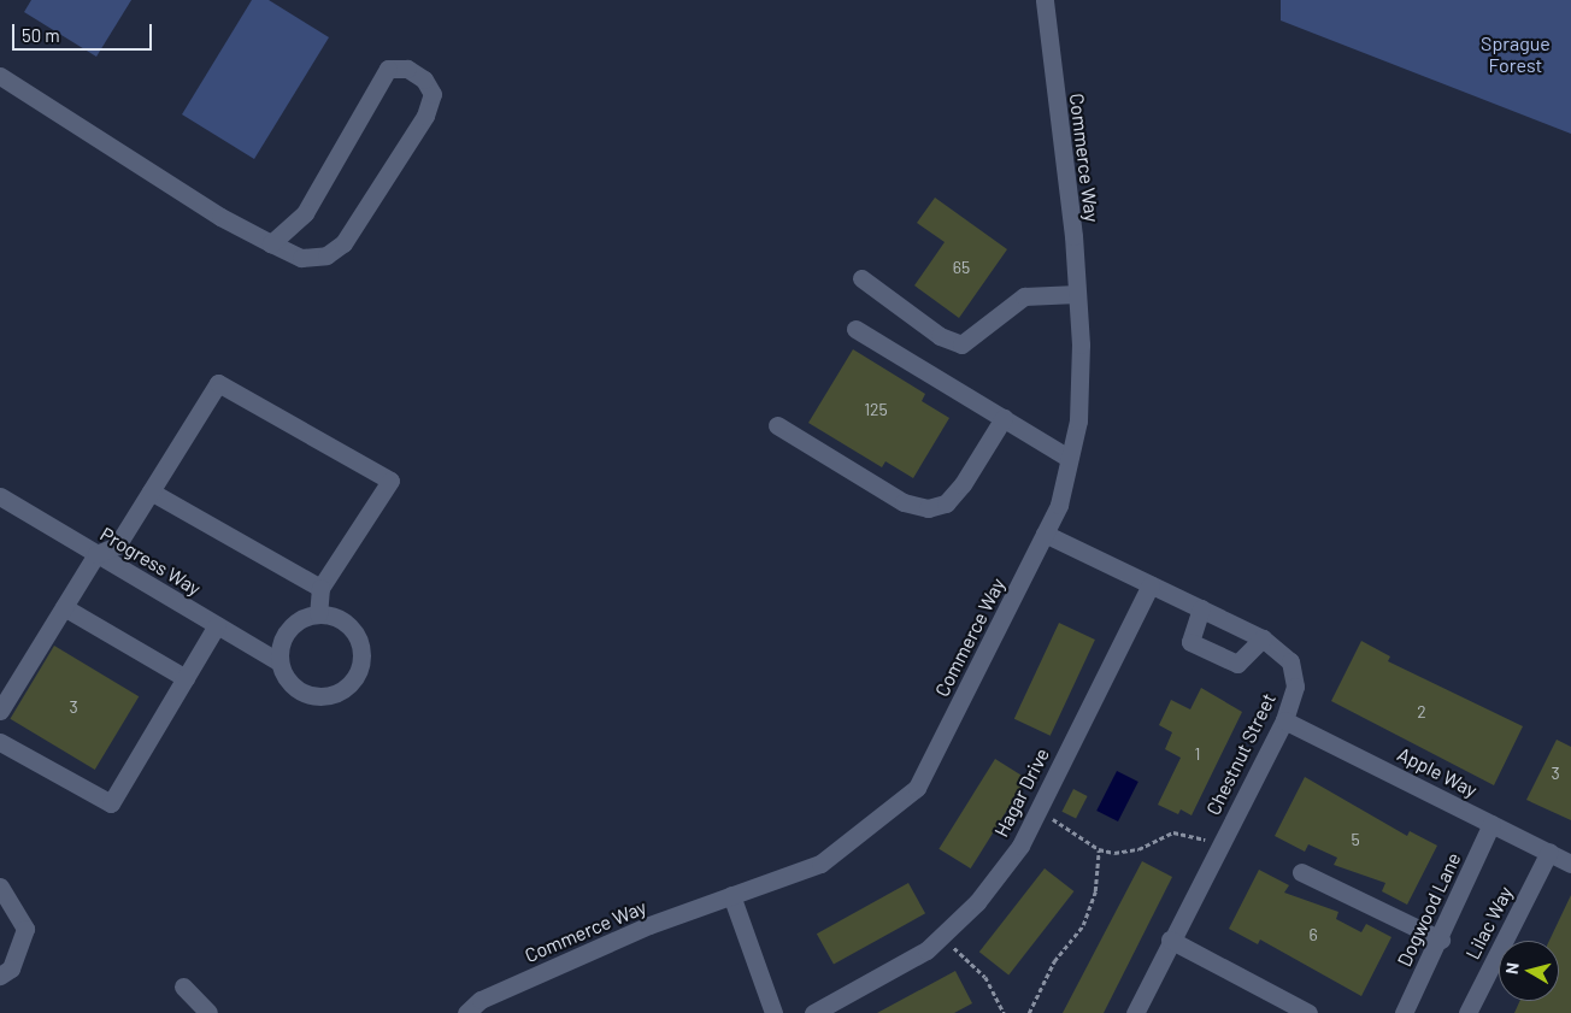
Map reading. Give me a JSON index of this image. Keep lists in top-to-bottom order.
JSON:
{
  "streets": {
    "street": [
      "Commerce Way",
      "Progress Way",
      "Chestnut Street",
      "Apple Way",
      "Hagar Drive",
      "Dogwood Lane",
      "Lilac Way"
    ]
  },
  "crossings": [
    ["Commerce Way", "Chestnut Street"],
    ["Chestnut Street", "Apple Way"],
    ["Chestnut Street", "Hagar Drive"],
    ["Apple Way", "Dogwood Lane"],
    ["Apple Way", "Lilac Way"]
  ],
  "parks": ["Sprague Forest"],
  "house_numbers": [
    "65",
    "125",
    "3",
    "2",
    "1",
    "3",
    "5",
    "6"
  ],
  "scale_bar": "50 m",
  "north": "left"
}
